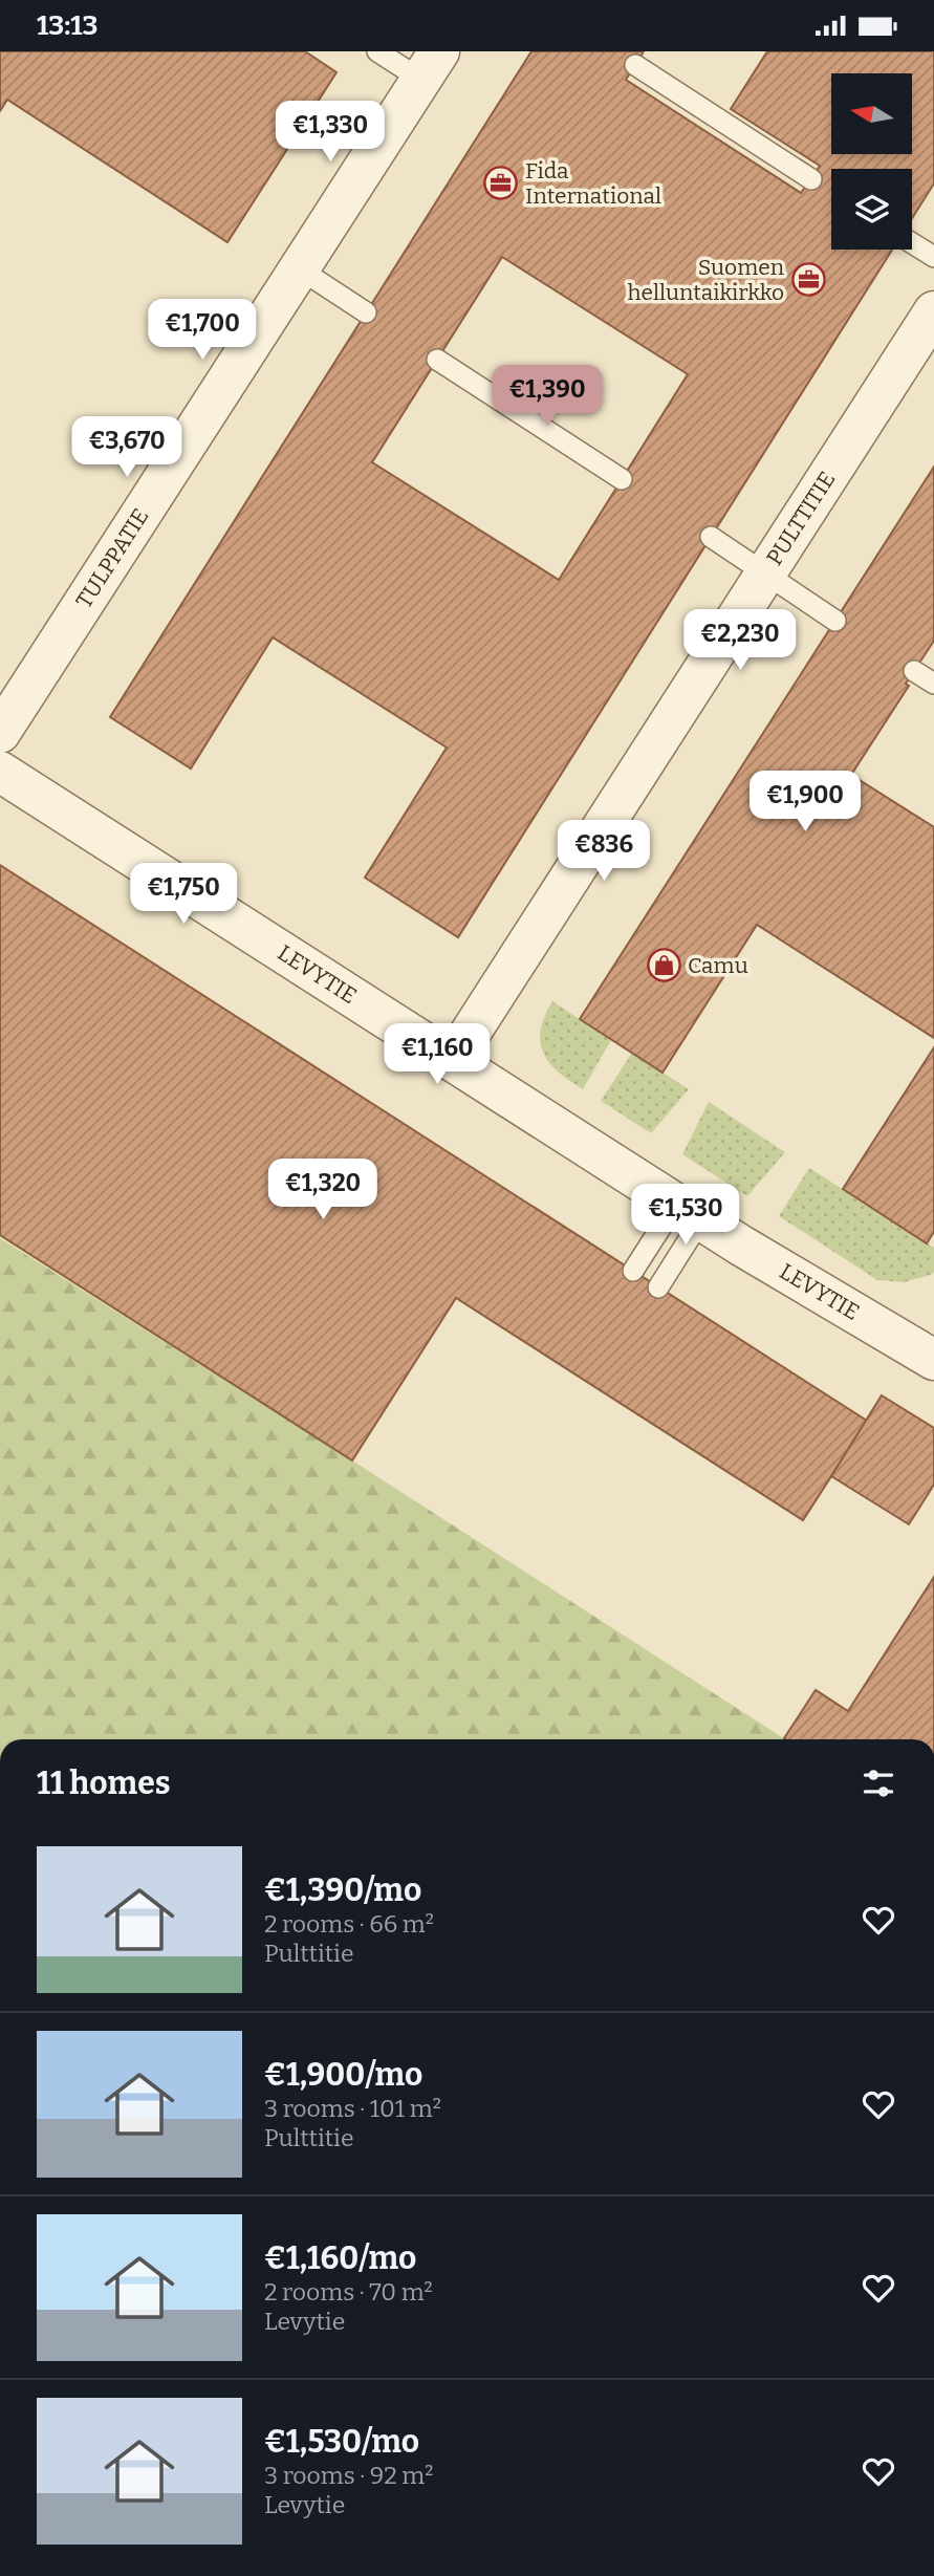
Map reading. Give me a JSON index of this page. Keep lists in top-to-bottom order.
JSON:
{
  "streets": {
    "street": ["PULTTITIE", "TULPPATIE", "LEVYTIE"]
  },
  "crossings": [
    ["PULTTITIE", "LEVYTIE"]
  ],
  "places": {
    "office": ["Fida International", "Suomen helluntaikirkko"],
    "shop": ["Camu"]
  },
  "north": "left",
  "page": {
    "status": "13:13",
    "price": [
      "€1,330",
      "€1,700",
      "€1,390",
      "€3,670",
      "€2,230",
      "€1,900",
      "€836",
      "€1,750",
      "€1,160",
      "€1,320",
      "€1,530"
    ],
    "heading": "11 homes",
    "list": [
      {
        "name": "€1,390/mo",
        "note": "2 rooms · 66 m² · Pulttitie"
      },
      {
        "name": "€1,900/mo",
        "note": "3 rooms · 101 m² · Pulttitie"
      },
      {
        "name": "€1,160/mo",
        "note": "2 rooms · 70 m² · Levytie"
      },
      {
        "name": "€1,530/mo",
        "note": "3 rooms · 92 m² · Levytie"
      }
    ]
  }
}
